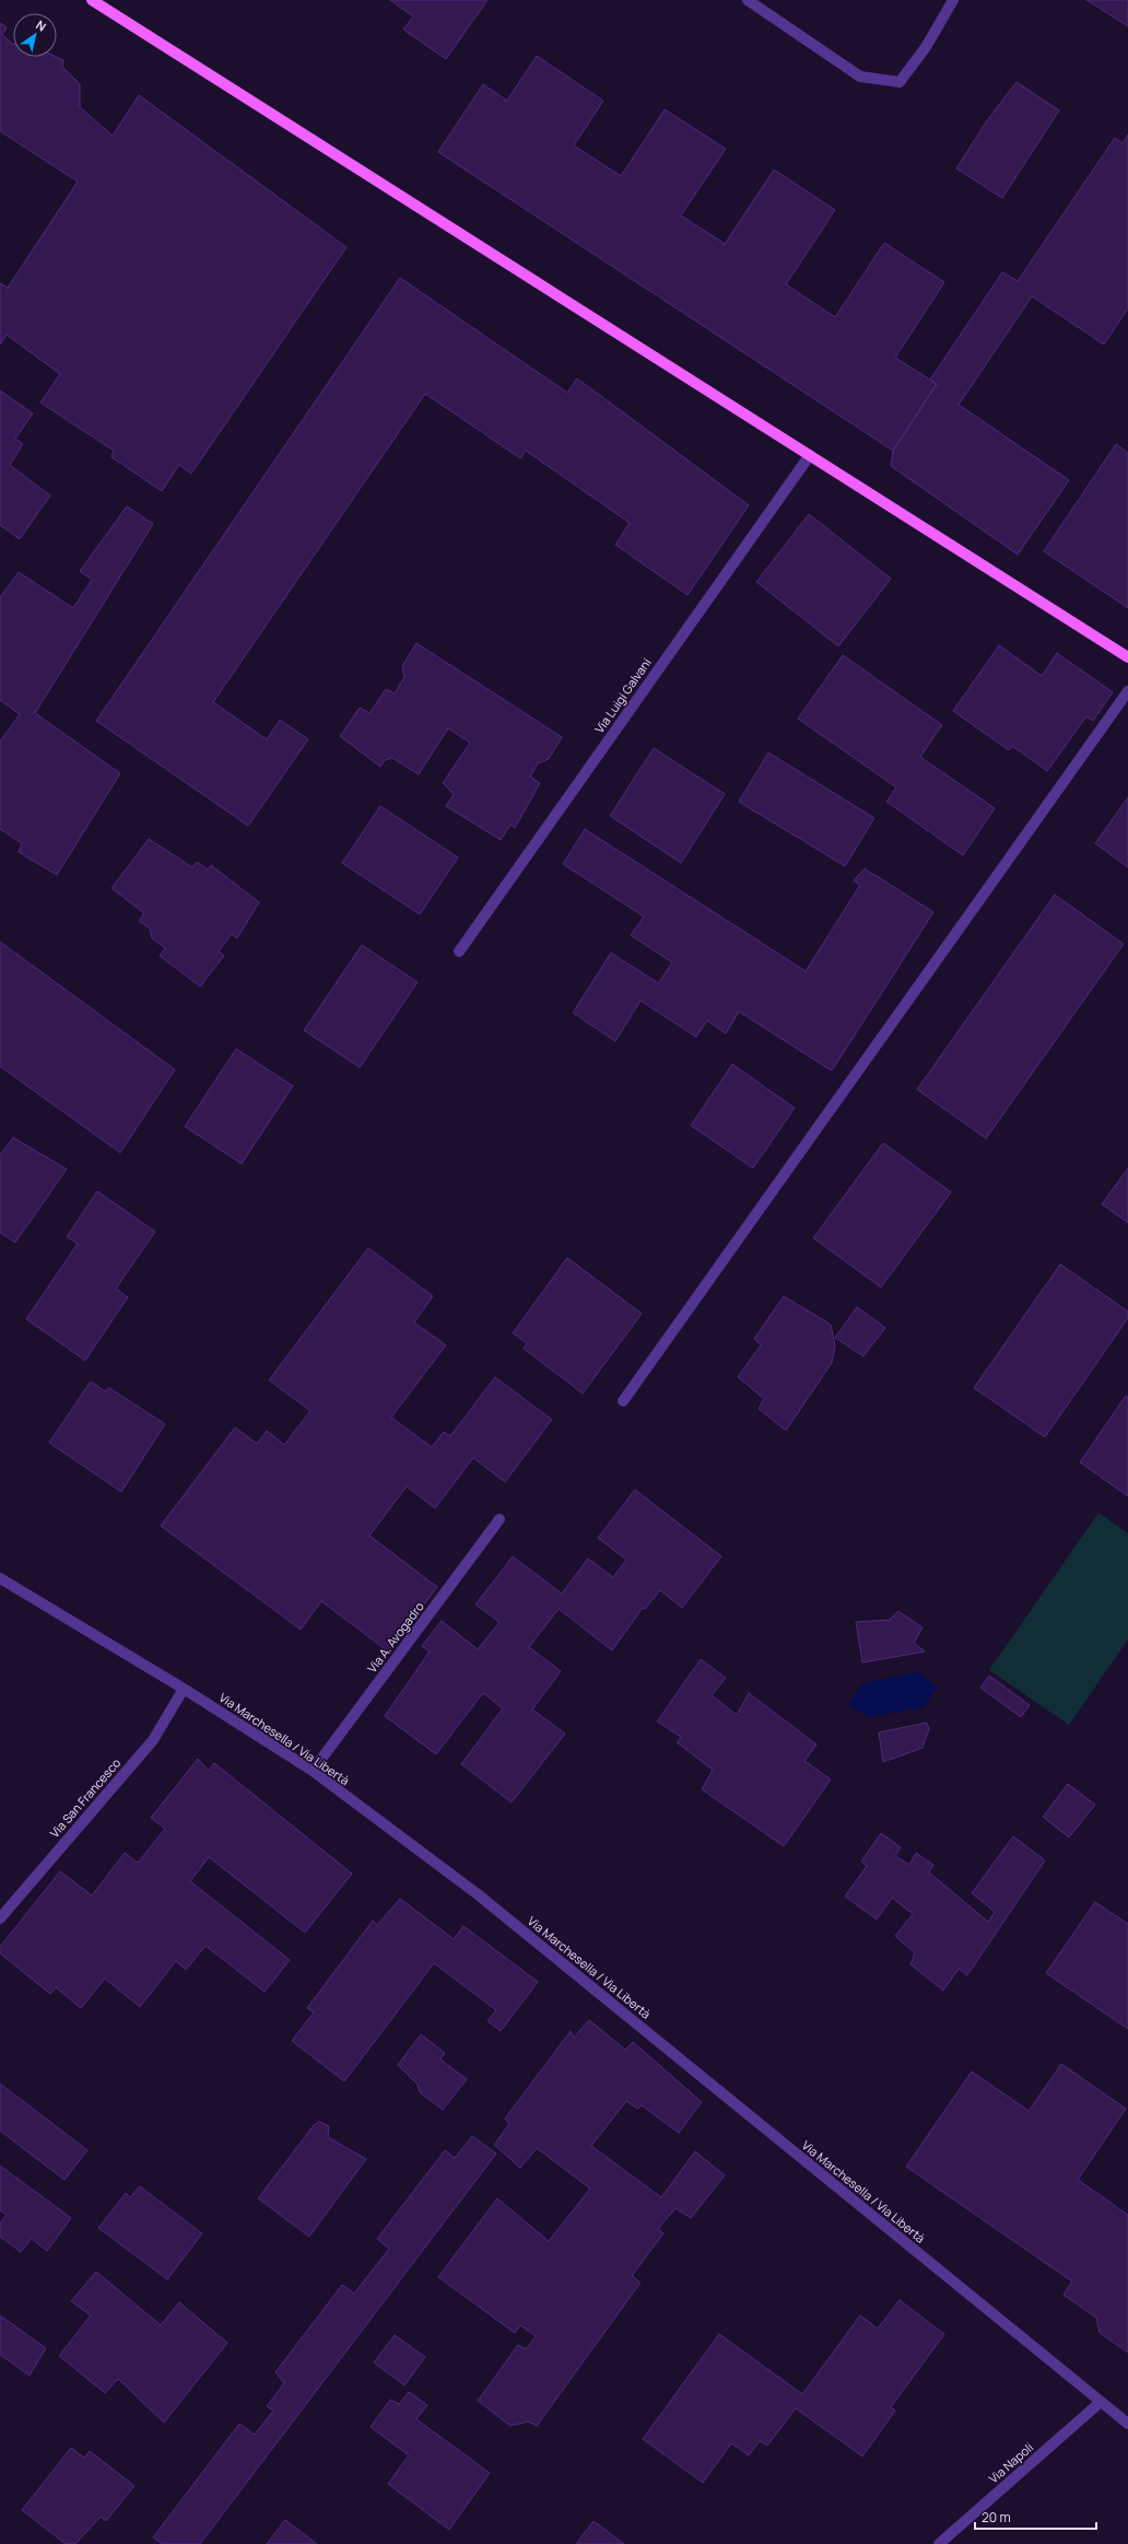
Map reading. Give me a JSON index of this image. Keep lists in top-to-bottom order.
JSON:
{
  "streets": {
    "street": [
      "Via Luigi Galvani",
      "Via A. Avogadro",
      "Via Marchesella / Via Libertà",
      "Via San Francesco",
      "Via Napoli"
    ]
  },
  "crossings": [
    ["Via A. Avogadro", "Via Marchesella / Via Libertà"],
    ["Via Marchesella / Via Libertà", "Via San Francesco"],
    ["Via Marchesella / Via Libertà", "Via Napoli"]
  ],
  "scale_bar": "20 m",
  "north": "top right"
}
